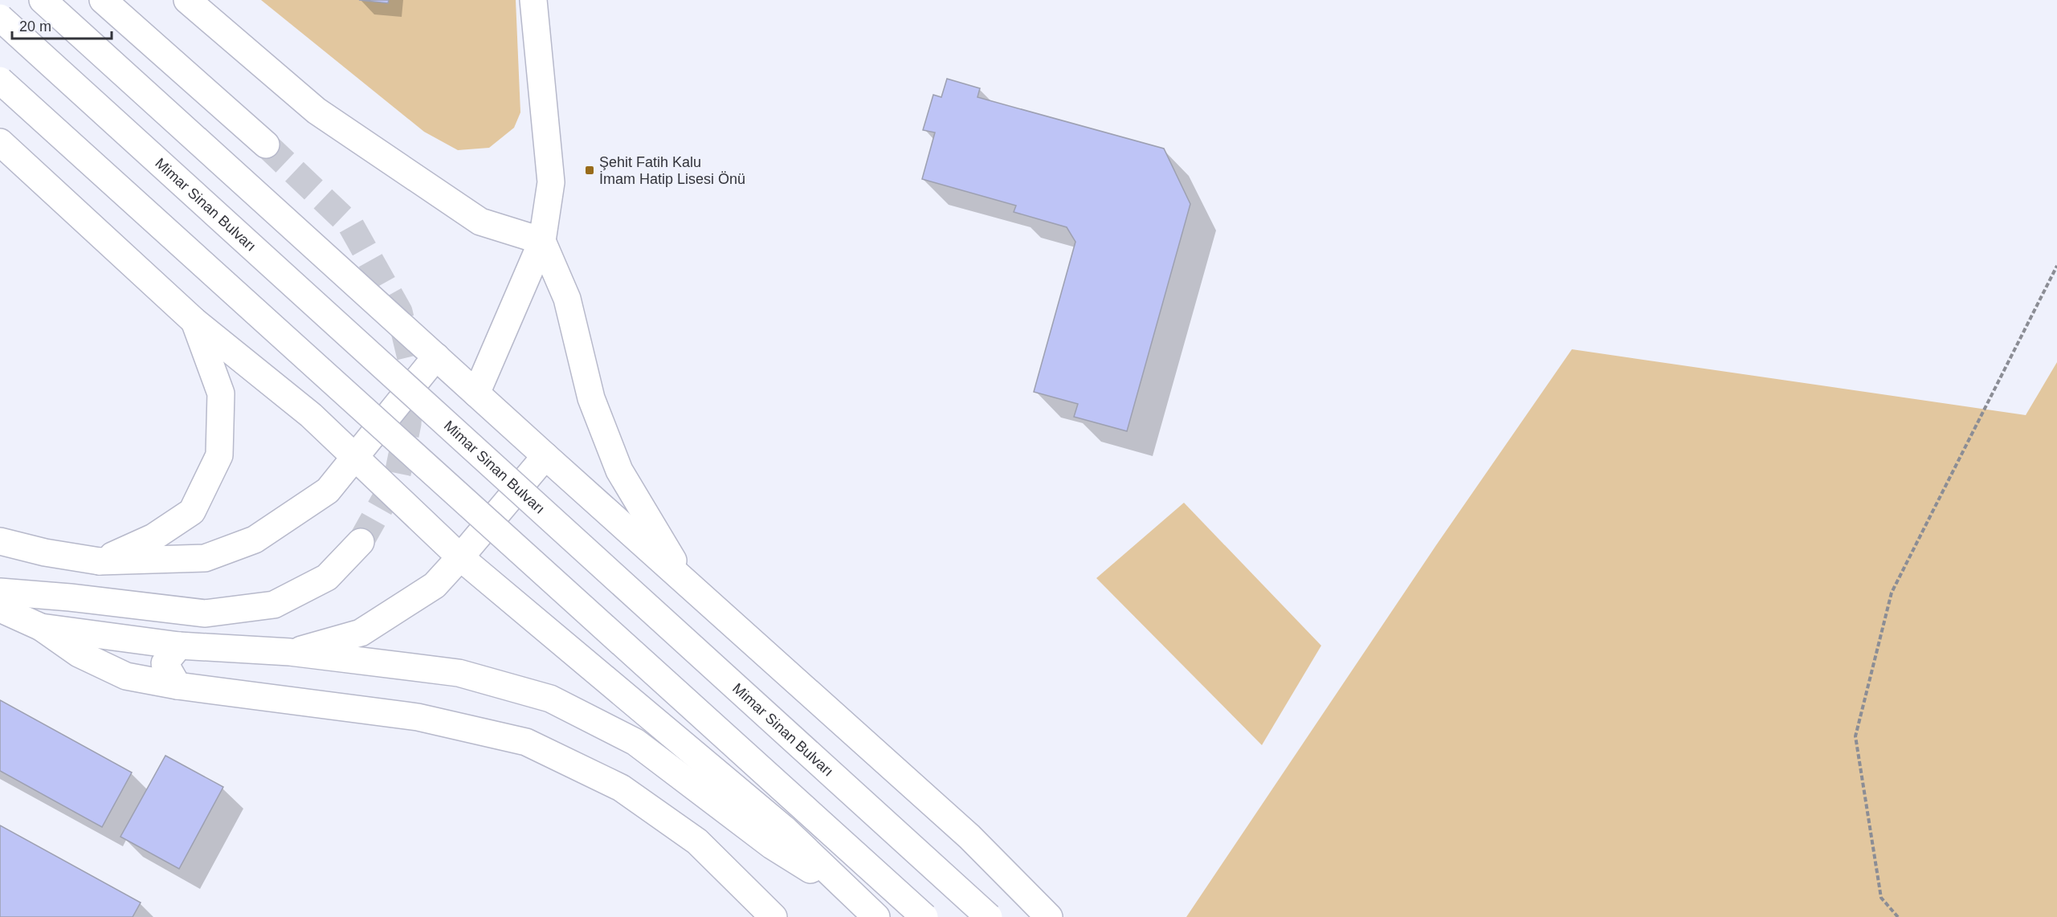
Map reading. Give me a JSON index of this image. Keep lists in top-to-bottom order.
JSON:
{
  "streets": {
    "main road": ["Mimar Sinan Bulvarı"]
  },
  "places": {
    "transit": ["Şehit Fatih Kalu İmam Hatip Lisesi Önü"]
  },
  "scale_bar": "20 m"
}
